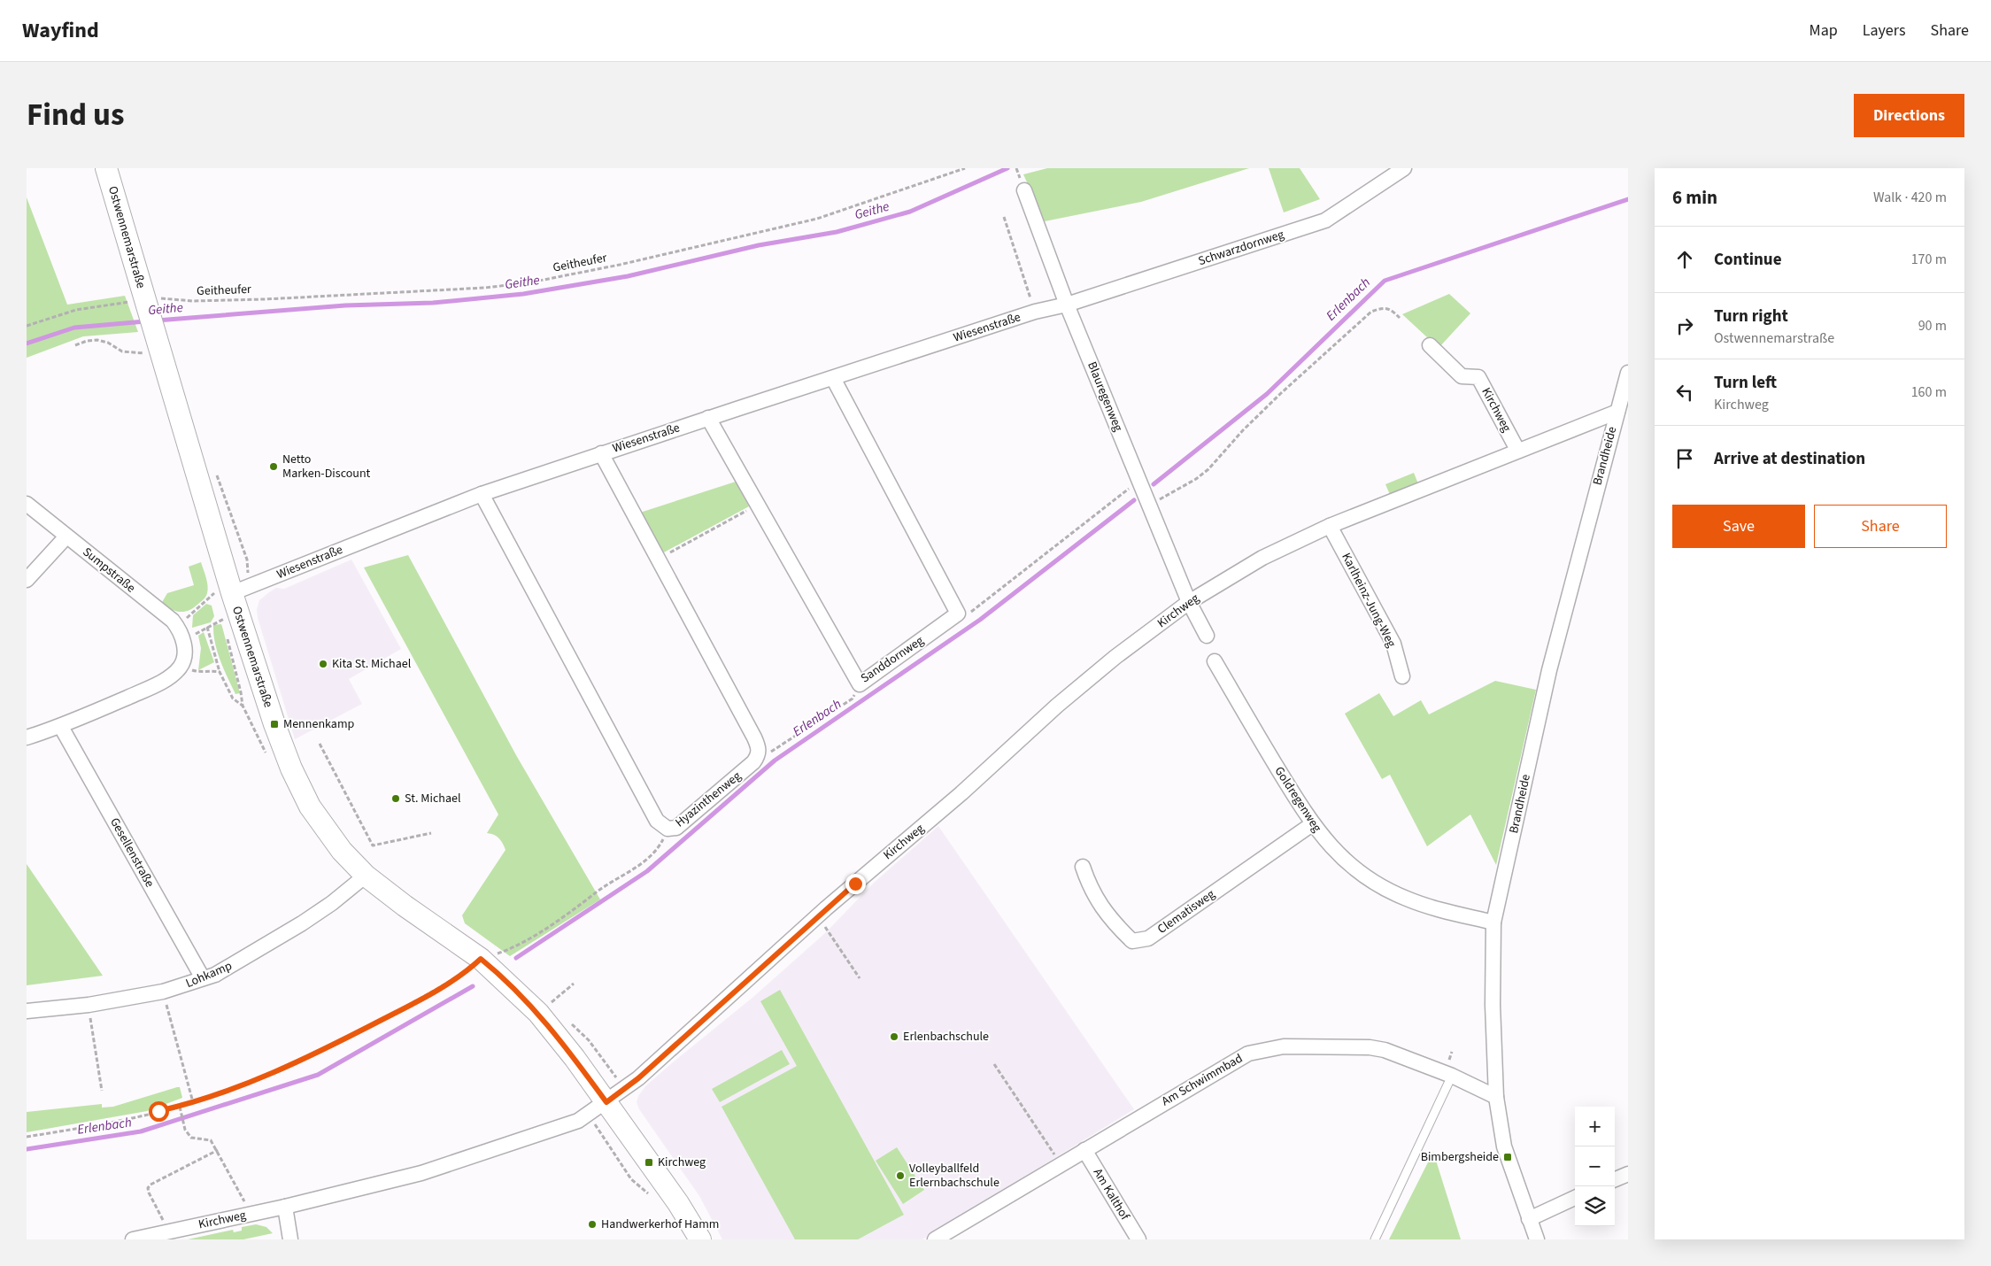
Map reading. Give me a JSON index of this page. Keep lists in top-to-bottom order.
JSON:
{
  "streets": {
    "street": [
      "Ostwennemarstraße",
      "Schwarzdornweg",
      "Wiesenstraße",
      "Blauregenweg",
      "Kirchweg",
      "Brandheide",
      "Sumpstraße",
      "Karlheinz-Jung-Weg",
      "Sanddornweg",
      "Hyazinthenweg",
      "Goldregenweg",
      "Gesellenstraße",
      "Clematisweg",
      "Lohkamp",
      "Am Schwimmbad",
      "Am Kalthof"
    ],
    "path": ["Geitheufer"]
  },
  "crossings": [
    ["Ostwennemarstraße", "Wiesenstraße"],
    ["Ostwennemarstraße", "Kirchweg"],
    ["Ostwennemarstraße", "Lohkamp"],
    ["Schwarzdornweg", "Wiesenstraße"],
    ["Schwarzdornweg", "Blauregenweg"],
    ["Wiesenstraße", "Blauregenweg"],
    ["Wiesenstraße", "Sanddornweg"],
    ["Wiesenstraße", "Hyazinthenweg"],
    ["Blauregenweg", "Kirchweg"],
    ["Kirchweg", "Brandheide"],
    ["Kirchweg", "Karlheinz-Jung-Weg"],
    ["Brandheide", "Goldregenweg"],
    ["Brandheide", "Am Schwimmbad"],
    ["Goldregenweg", "Clematisweg"],
    ["Gesellenstraße", "Lohkamp"],
    ["Am Schwimmbad", "Am Kalthof"]
  ],
  "water": ["Geithe", "Erlenbach"],
  "places": {
    "other": [
      "Netto Marken-Discount",
      "Kita St. Michael",
      "St. Michael",
      "Erlenbachschule",
      "Volleyballfeld Erlernbachschule",
      "Handwerkerhof Hamm"
    ],
    "transit": ["Mennenkamp", "Bimbergsheide", "Kirchweg"]
  },
  "page": {
    "header": "Wayfind",
    "nav": ["Map", "Layers", "Share"],
    "title": "Find us",
    "buttons": [
      "Directions",
      ["Save", "Share"]
    ],
    "heading": ["6 min", "Walk · 420 m"],
    "list": [
      ["Continue", "170 m"],
      ["Turn right", "Ostwennemarstraße", "90 m"],
      ["Turn left", "Kirchweg", "160 m"],
      "Arrive at destination"
    ],
    "map_buttons": ["+", "−"]
  }
}
